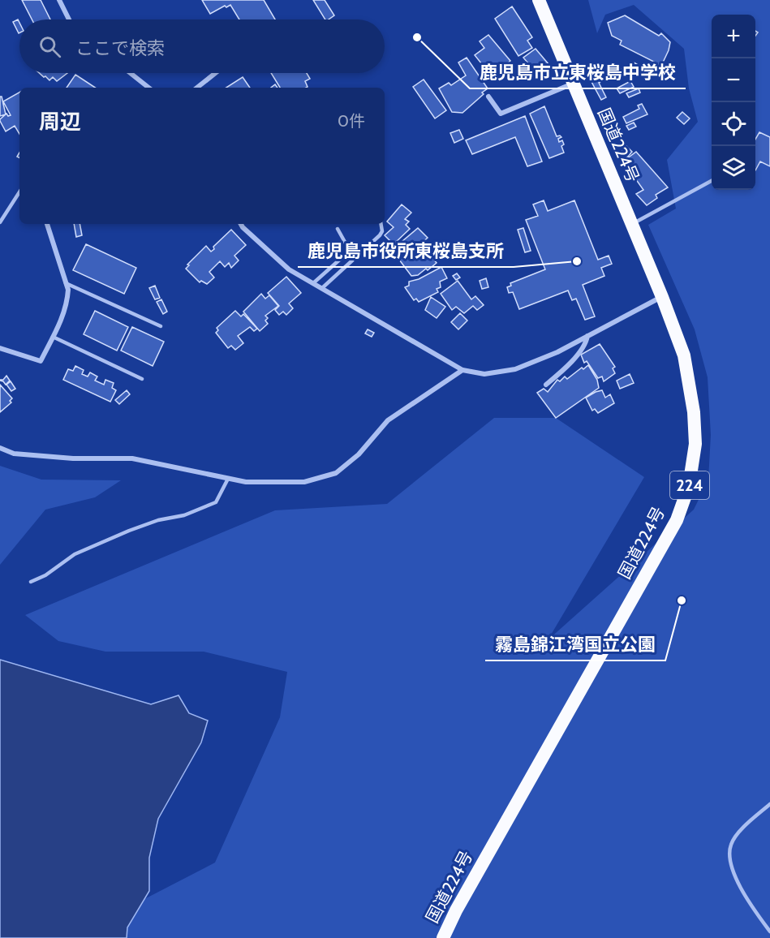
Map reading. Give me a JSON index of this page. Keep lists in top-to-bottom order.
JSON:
{
  "streets": {
    "highway": ["国道224号", "224"]
  },
  "places": ["鹿児島市立東桜島中学校", "鹿児島市役所東桜島支所", "霧島錦江湾国立公園"],
  "page": {
    "map_buttons": ["+", "−"],
    "search": "ここで検索",
    "heading": ["周辺", "0件"]
  }
}
